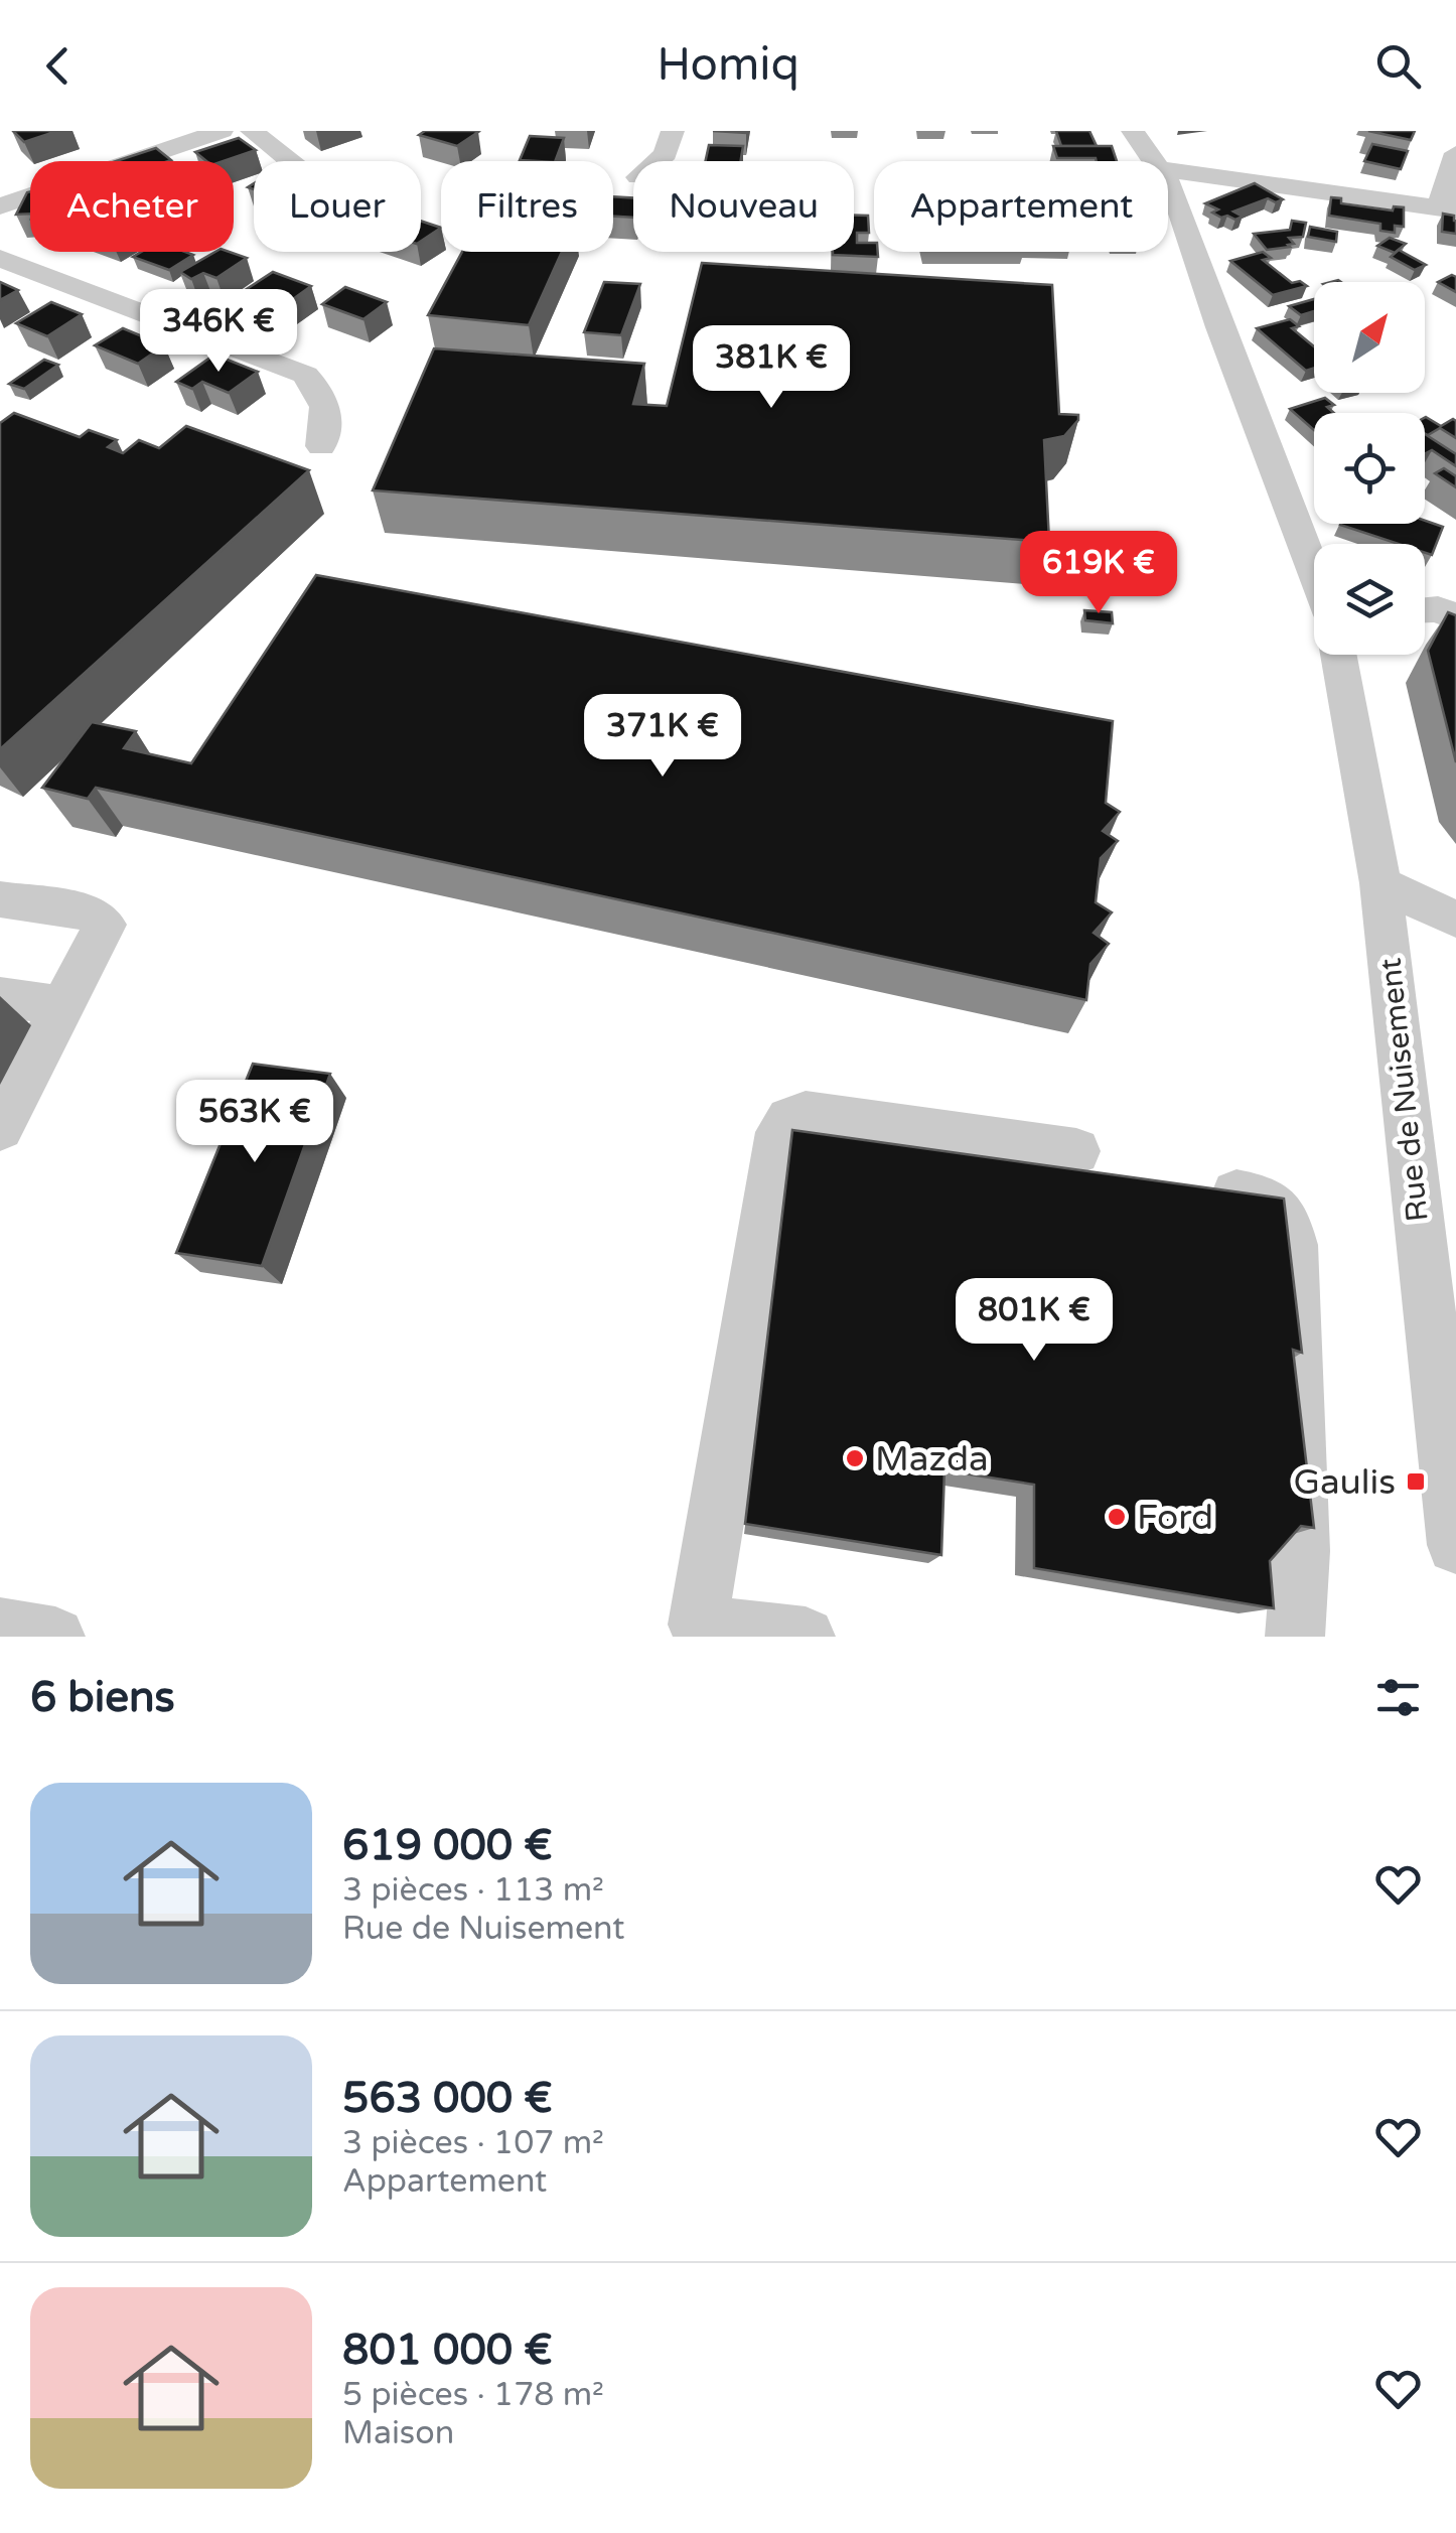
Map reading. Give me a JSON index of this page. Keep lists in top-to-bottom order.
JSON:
{
  "streets": {
    "street": ["Rue de Nuisement"]
  },
  "places": {
    "other": ["Mazda", "Ford"],
    "transit": ["Gaulis"]
  },
  "north": "top right",
  "page": {
    "header": "Homiq",
    "chip": [
      "Acheter",
      "Louer",
      "Filtres",
      "Nouveau",
      "Appartement"
    ],
    "price": [
      "346K €",
      "381K €",
      "619K €",
      "371K €",
      "563K €",
      "801K €"
    ],
    "heading": "6 biens",
    "list": [
      {
        "name": "619 000 €",
        "note": "3 pièces · 113 m² · Rue de Nuisement"
      },
      {
        "name": "563 000 €",
        "note": "3 pièces · 107 m² · Appartement"
      },
      {
        "name": "801 000 €",
        "note": "5 pièces · 178 m² · Maison"
      }
    ]
  }
}
